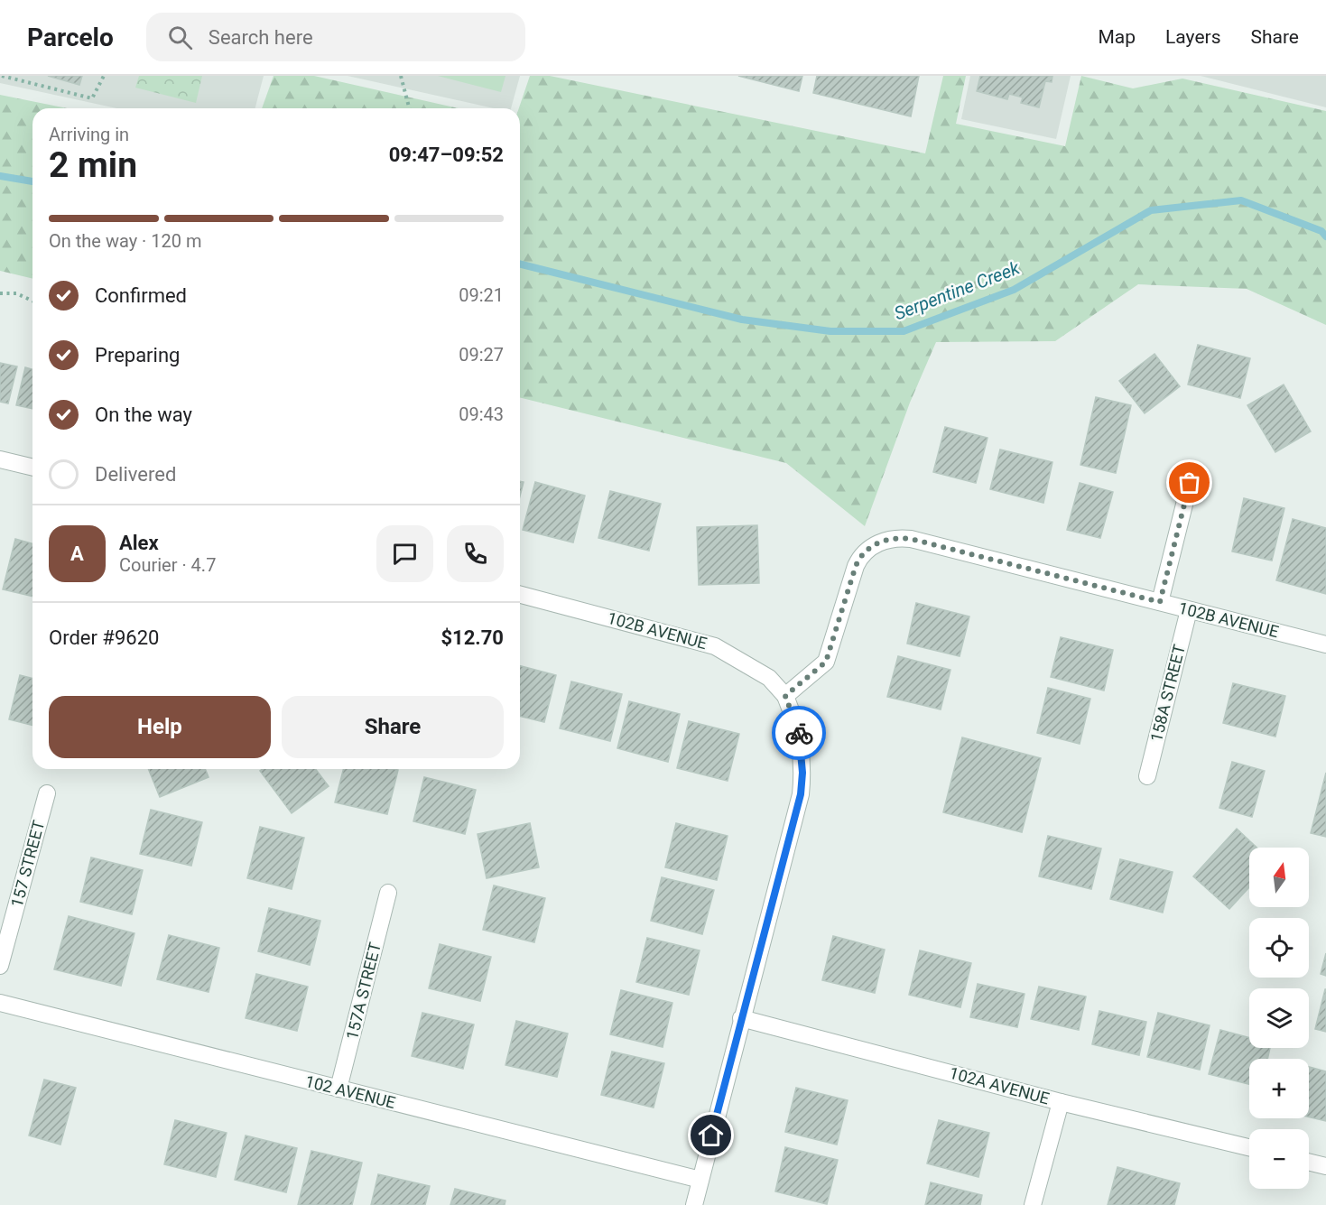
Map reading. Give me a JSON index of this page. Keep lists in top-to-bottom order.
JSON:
{
  "streets": {
    "street": [
      "102B AVENUE",
      "158A STREET",
      "157 STREET",
      "157A STREET",
      "102A AVENUE",
      "102 AVENUE"
    ]
  },
  "crossings": [
    ["102B AVENUE", "158A STREET"],
    ["157A STREET", "102 AVENUE"]
  ],
  "water": ["Serpentine Creek"],
  "north": "top",
  "page": {
    "header": "Parcelo",
    "search": "Search here",
    "nav": ["Map", "Layers", "Share"],
    "heading": ["2 min", "Arriving in", "09:47–09:52"],
    "panel": [
      "Alex",
      "Courier · 4.7",
      "Order #9620",
      "$12.70"
    ],
    "bar": "On the way · 120 m",
    "list": [
      ["Confirmed", "09:21"],
      ["Preparing", "09:27"],
      ["On the way", "09:43"],
      "Delivered"
    ],
    "round": "A",
    "buttons": ["Help", "Share"],
    "map_buttons": ["+", "−"]
  }
}
